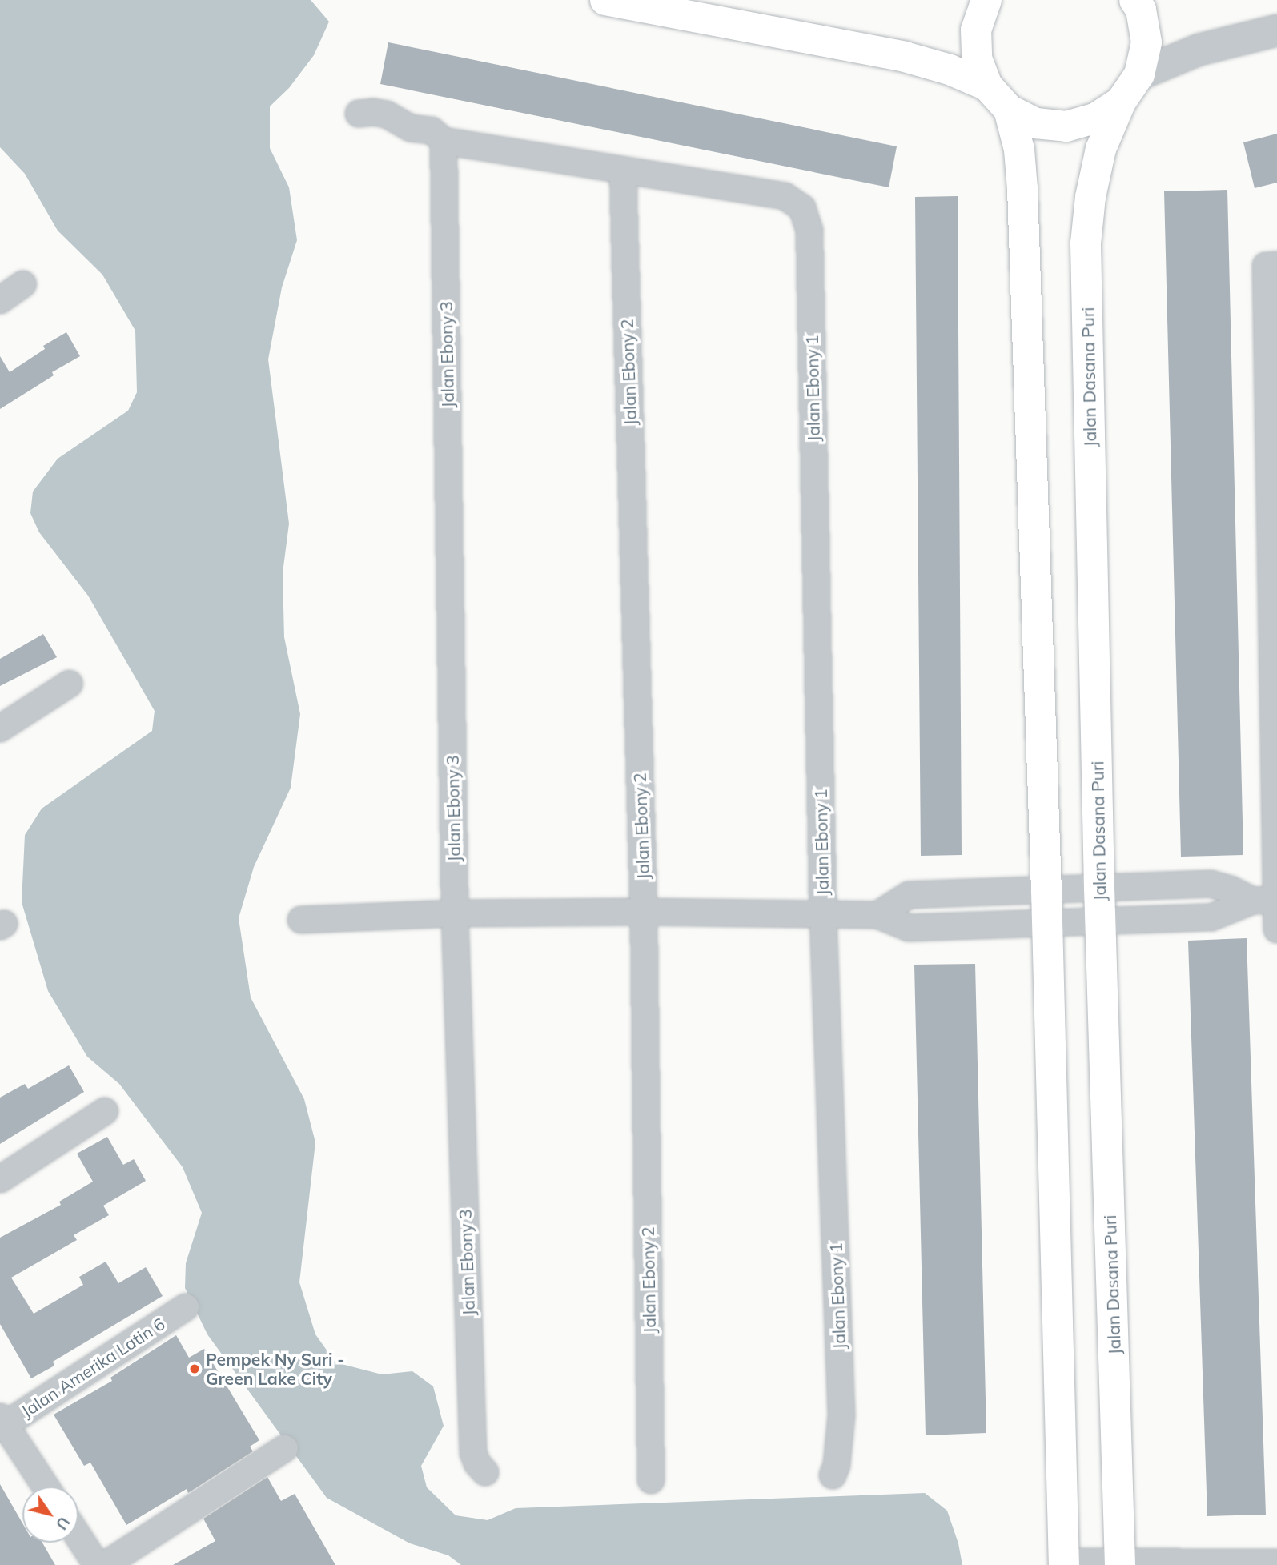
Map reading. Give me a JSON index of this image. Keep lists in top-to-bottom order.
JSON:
{
  "streets": {
    "main road": ["Jalan Dasana Puri"],
    "street": [
      "Jalan Ebony 3",
      "Jalan Ebony 2",
      "Jalan Ebony 1",
      "Jalan Amerika Latin 6"
    ]
  },
  "crossings": [
    ["Jalan Ebony 2", "Jalan Ebony 1"]
  ],
  "places": ["Pempek Ny Suri - Green Lake City"],
  "north": "bottom right"
}
